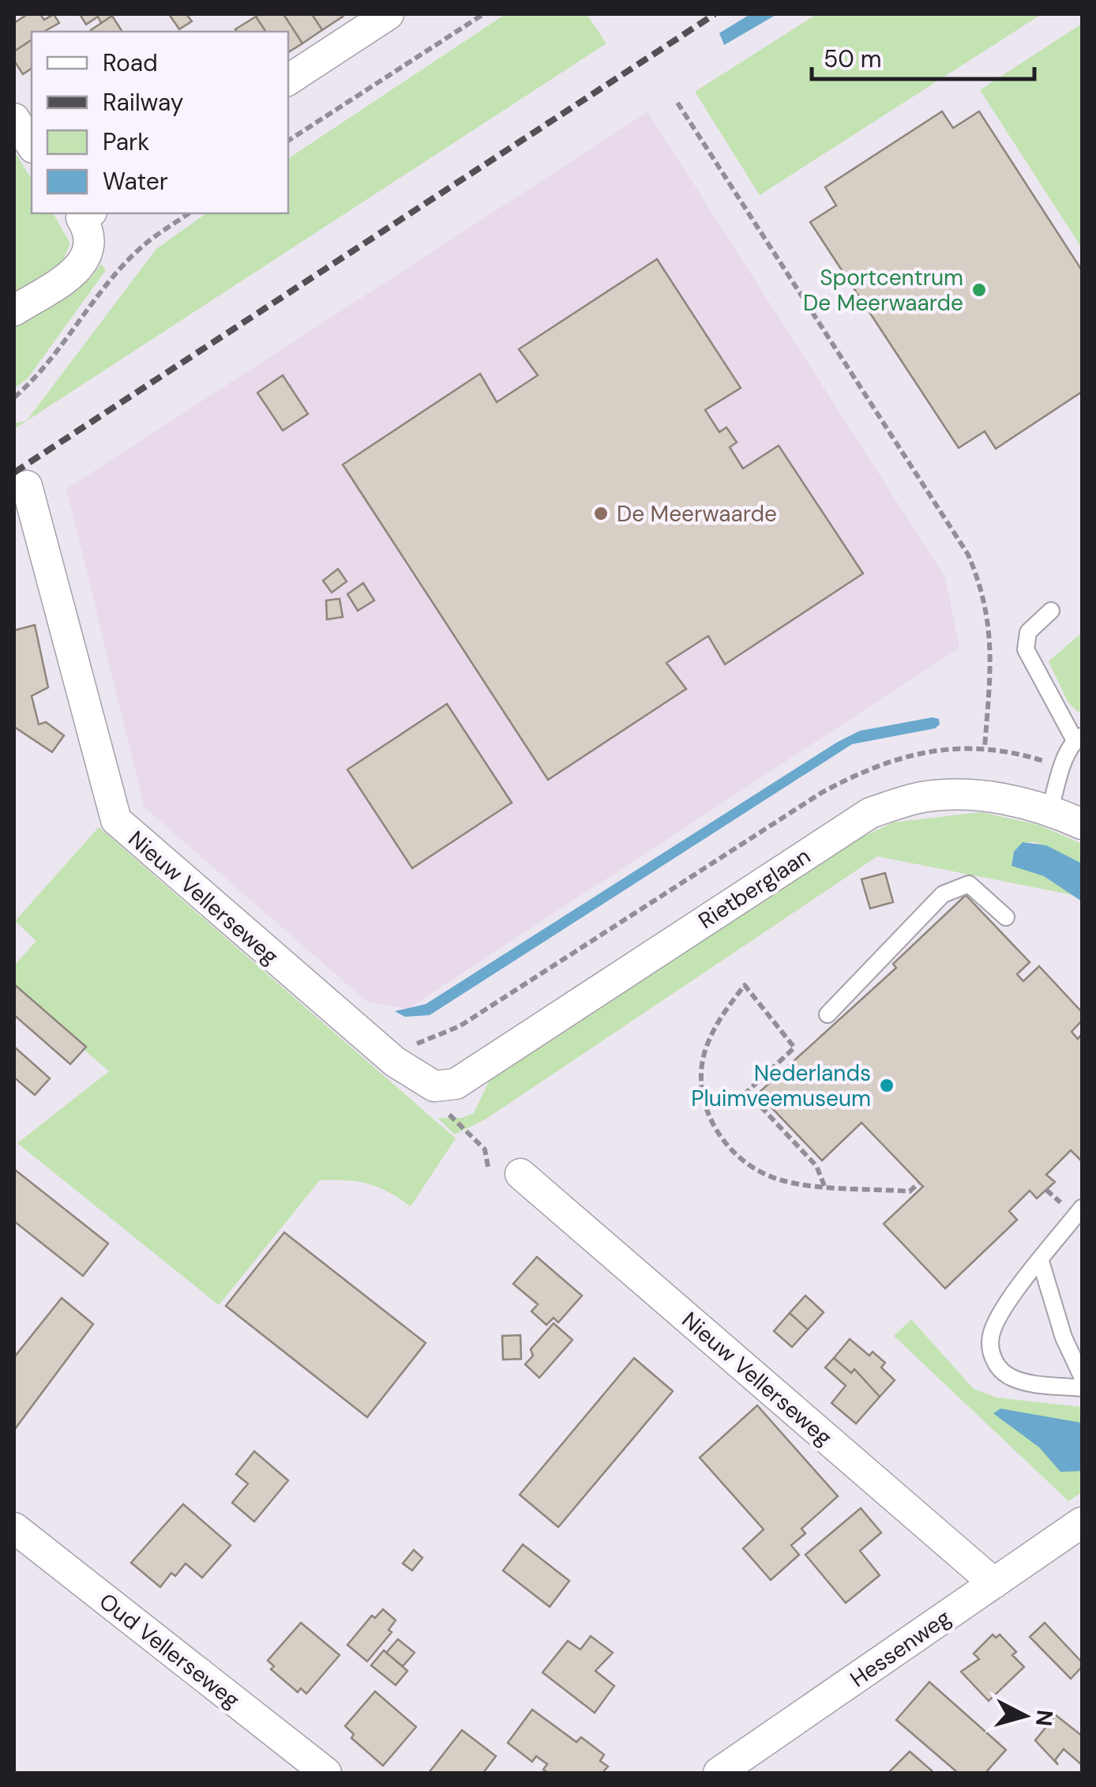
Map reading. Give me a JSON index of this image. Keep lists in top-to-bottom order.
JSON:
{
  "streets": {
    "street": [
      "Rietberglaan",
      "Nieuw Vellerseweg",
      "Hessenweg",
      "Oud Vellerseweg"
    ]
  },
  "crossings": [
    ["Rietberglaan", "Nieuw Vellerseweg"],
    ["Nieuw Vellerseweg", "Hessenweg"]
  ],
  "places": ["Sportcentrum De Meerwaarde", "De Meerwaarde", "Nederlands Pluimveemuseum"],
  "legend": [
    "Road",
    "Railway",
    "Park",
    "Water"
  ],
  "scale_bar": "50 m",
  "north": "right"
}
